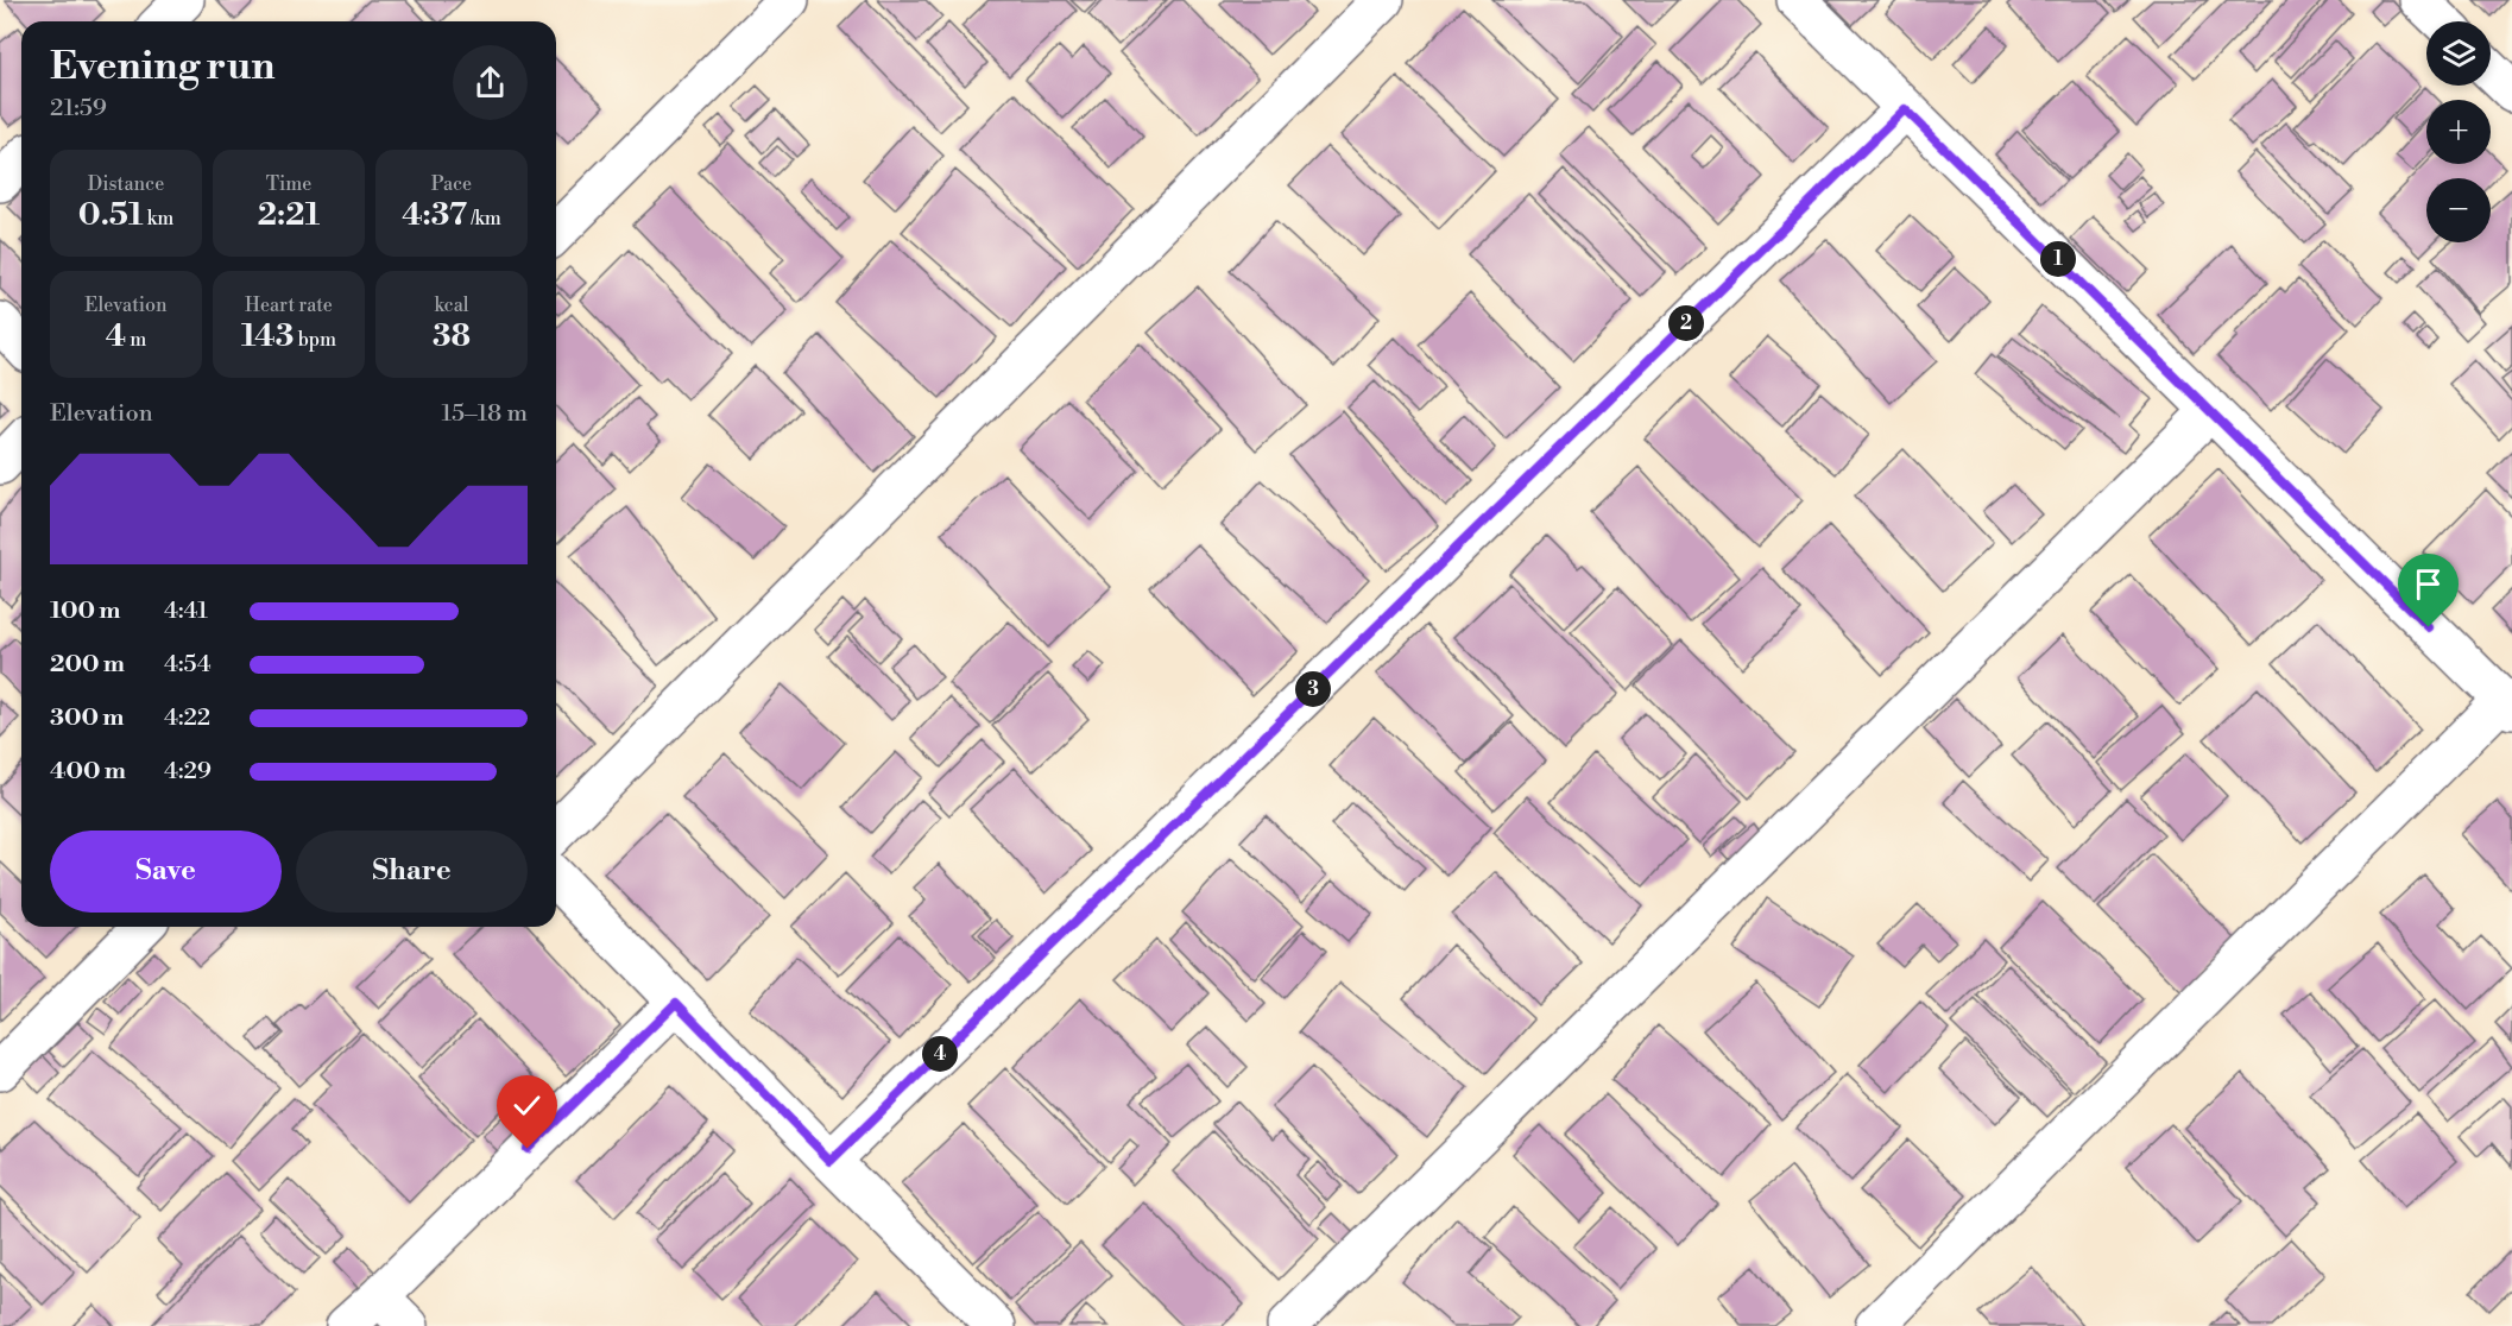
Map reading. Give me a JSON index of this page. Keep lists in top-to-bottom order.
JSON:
{
  "page": {
    "map_buttons": ["+", "−"],
    "heading": ["Evening run", "21:59"],
    "stats": [
      ["Distance", "0.51 km"],
      ["Time", "2:21"],
      ["Pace", "4:37 /km"],
      ["Elevation", "4 m"],
      ["Heart rate", "143 bpm"],
      ["kcal", "38"]
    ],
    "pins": [
      "1",
      "2",
      "3",
      "4"
    ],
    "chart": ["Elevation", "15–18 m"],
    "list": [
      {
        "name": "100 m",
        "note": "4:41"
      },
      {
        "name": "200 m",
        "note": "4:54"
      },
      {
        "name": "300 m",
        "note": "4:22"
      },
      {
        "name": "400 m",
        "note": "4:29"
      }
    ],
    "buttons": ["Save", "Share"]
  }
}
